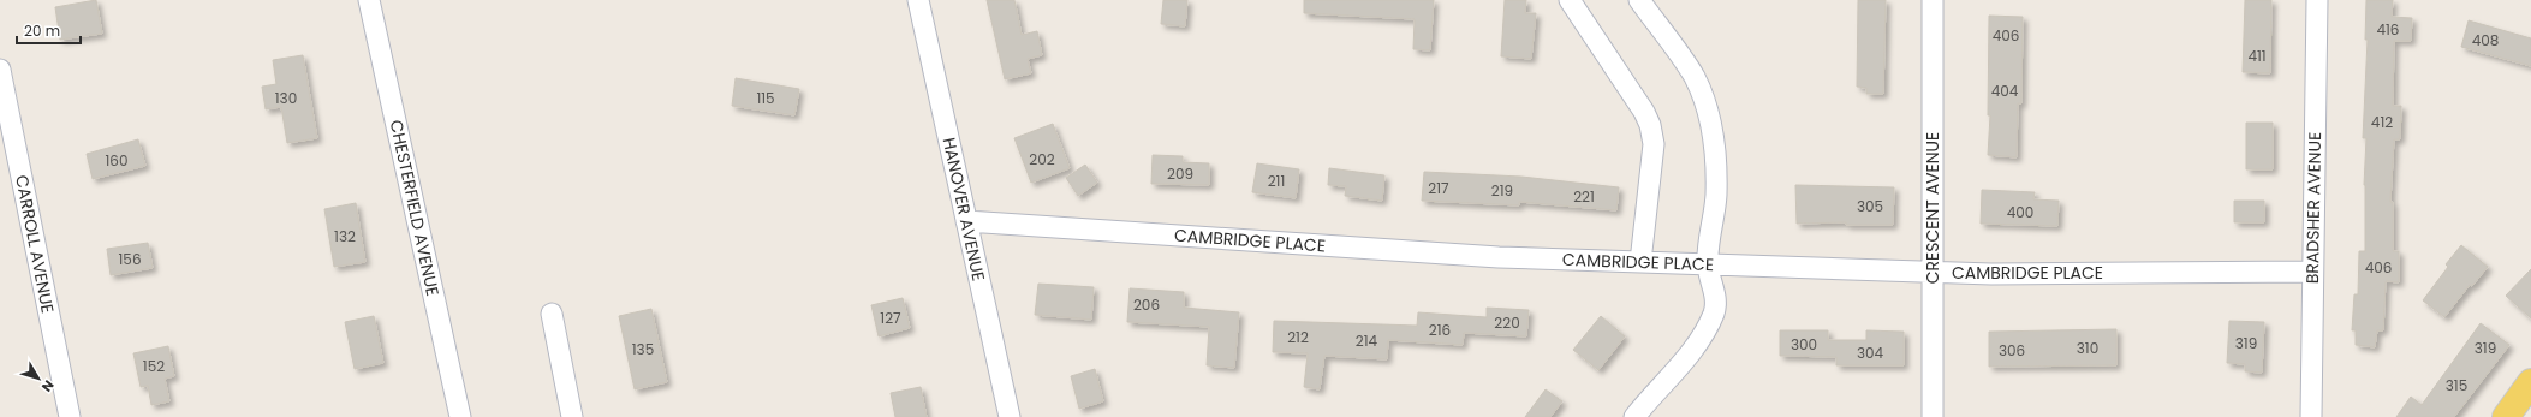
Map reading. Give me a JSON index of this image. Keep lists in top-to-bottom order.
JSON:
{
  "streets": {
    "street": [
      "CHESTERFIELD AVENUE",
      "CRESCENT AVENUE",
      "BRADSHER AVENUE",
      "HANOVER AVENUE",
      "CAMBRIDGE PLACE",
      "CARROLL AVENUE"
    ]
  },
  "crossings": [
    ["CRESCENT AVENUE", "CAMBRIDGE PLACE"],
    ["BRADSHER AVENUE", "CAMBRIDGE PLACE"],
    ["HANOVER AVENUE", "CAMBRIDGE PLACE"]
  ],
  "house_numbers": [
    "416",
    "406",
    "408",
    "411",
    "404",
    "130",
    "115",
    "412",
    "202",
    "160",
    "209",
    "211",
    "217",
    "219",
    "221",
    "305",
    "400",
    "132",
    "156",
    "406",
    "206",
    "127",
    "220",
    "216",
    "212",
    "214",
    "319",
    "300",
    "310",
    "319",
    "135",
    "306",
    "304",
    "152",
    "315"
  ],
  "scale_bar": "20 m",
  "north": "bottom right"
}
